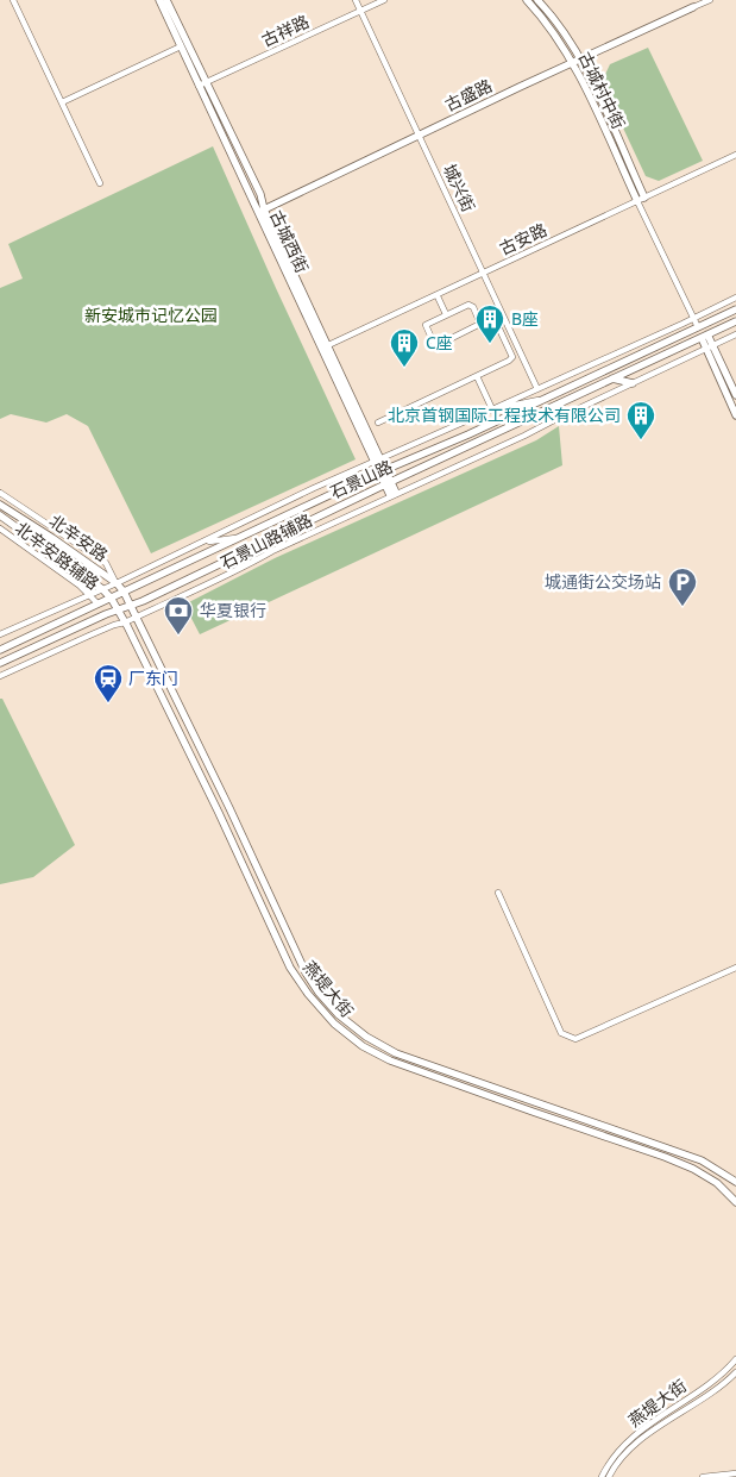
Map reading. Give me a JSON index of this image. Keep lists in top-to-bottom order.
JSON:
{
  "streets": {
    "main road": [
      "古城村中街",
      "古盛路",
      "古城西街",
      "石景山路",
      "北辛安路",
      "燕堤大街"
    ],
    "street": [
      "古祥路",
      "城兴街",
      "古安路",
      "石景山路辅路",
      "北辛安路辅路"
    ]
  },
  "crossings": [
    ["古祥路", "城兴街"],
    ["古祥路", "古城西街"],
    ["古城村中街", "古盛路"],
    ["古城村中街", "古安路"],
    ["古盛路", "城兴街"],
    ["古盛路", "古城西街"],
    ["城兴街", "古安路"],
    ["城兴街", "石景山路辅路"],
    ["古安路", "古城西街"],
    ["古城西街", "石景山路"],
    ["古城西街", "石景山路辅路"],
    ["石景山路", "北辛安路"],
    ["石景山路", "北辛安路辅路"],
    ["石景山路", "燕堤大街"],
    ["北辛安路", "石景山路辅路"],
    ["北辛安路", "北辛安路辅路"],
    ["北辛安路", "燕堤大街"],
    ["石景山路辅路", "北辛安路辅路"],
    ["石景山路辅路", "燕堤大街"]
  ],
  "parks": ["新安城市记忆公园"],
  "places": {
    "building": ["B座", "C座", "北京首钢国际工程技术有限公司"],
    "parking": ["城通街公交场站"],
    "bank": ["华夏银行"],
    "station": ["厂东门"]
  }
}
